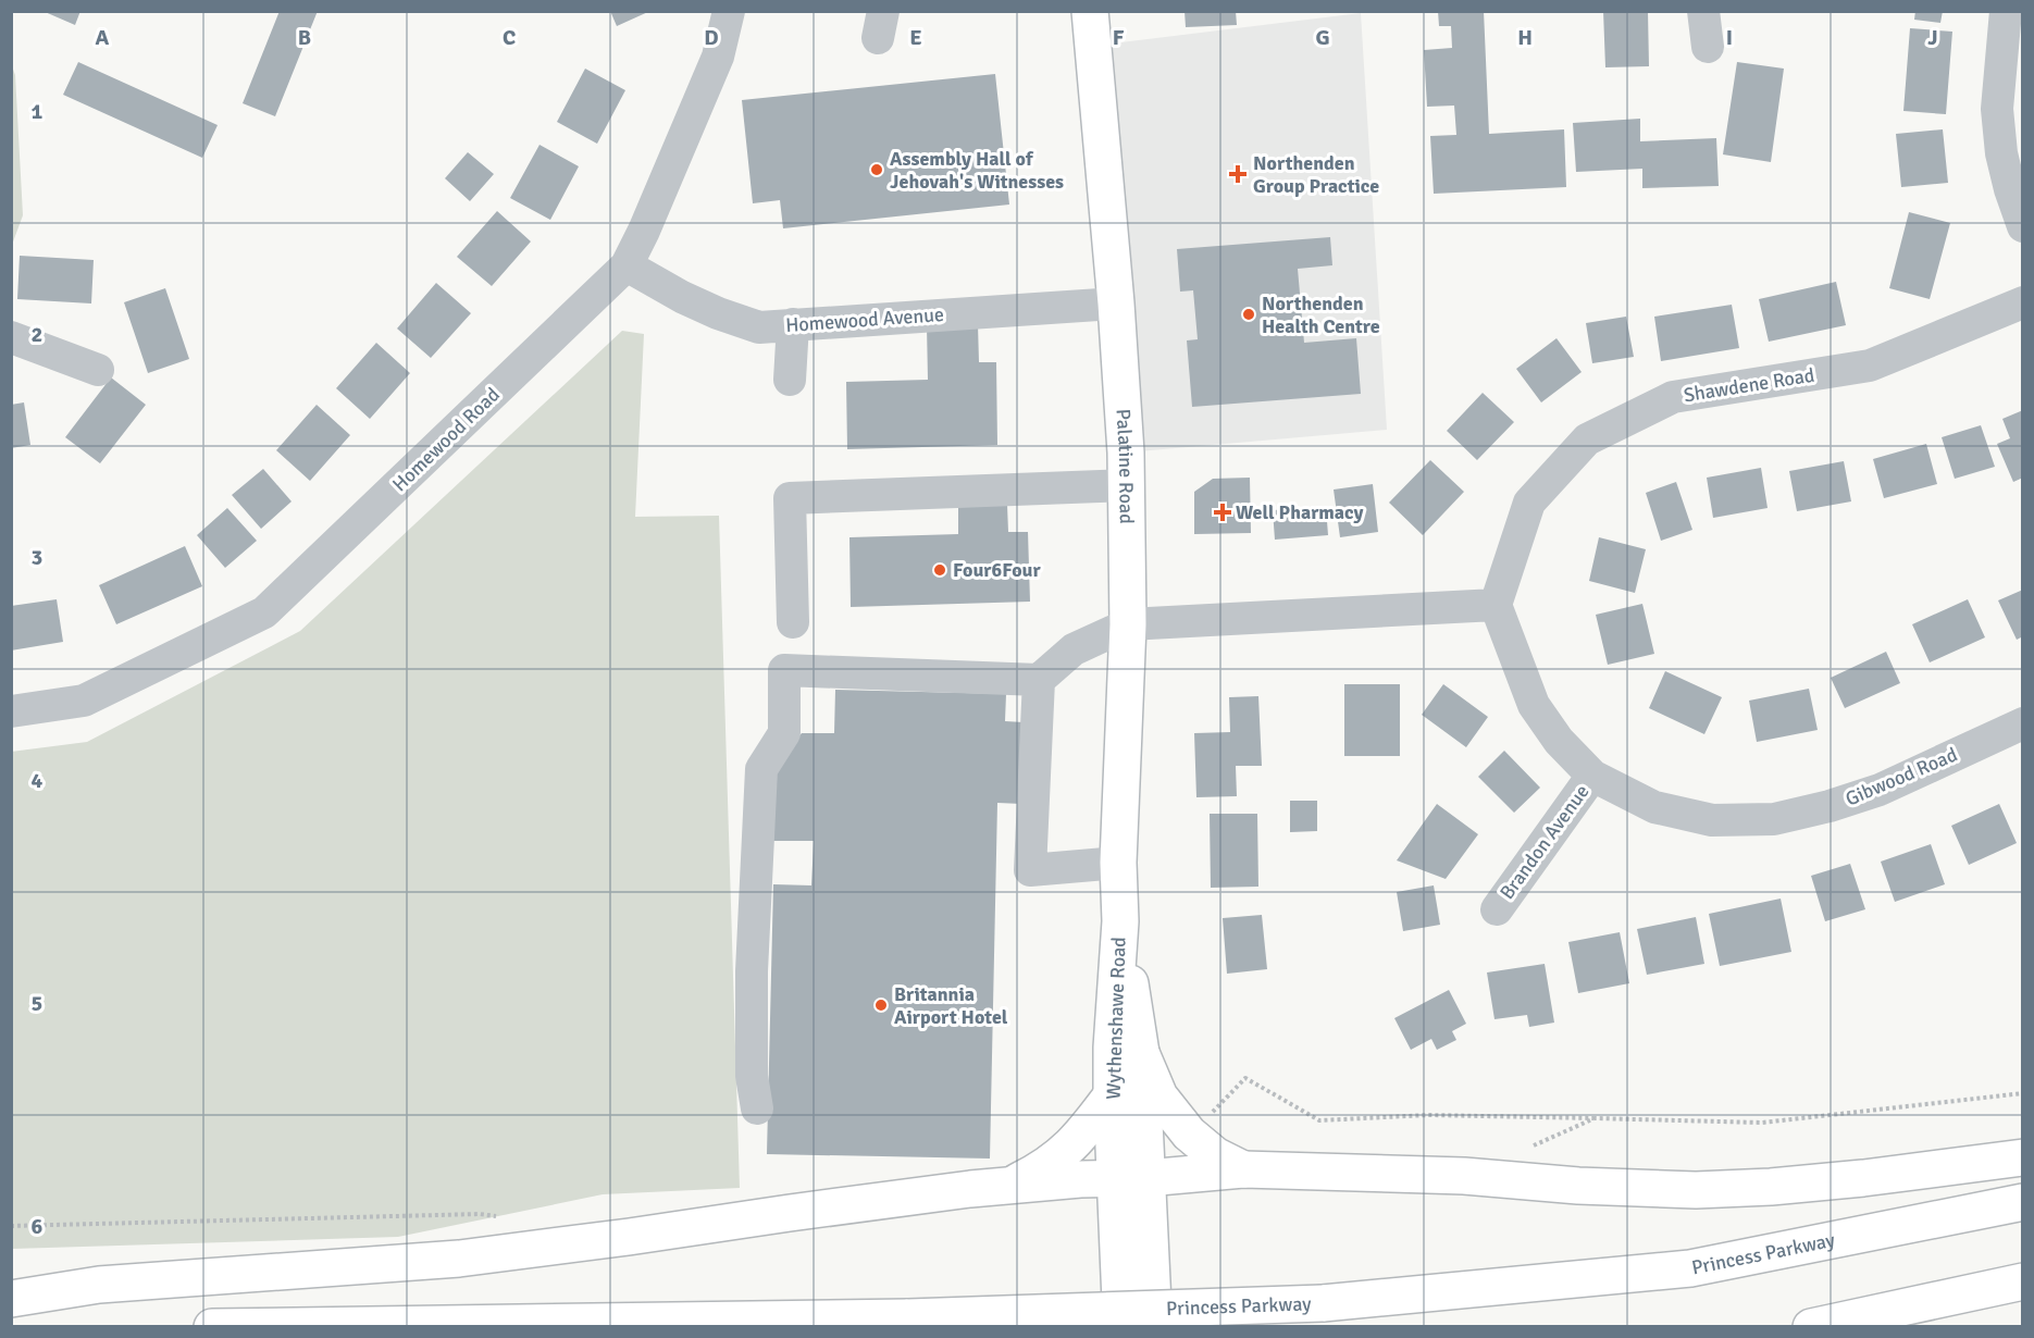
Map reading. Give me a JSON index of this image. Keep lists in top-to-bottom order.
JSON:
{
  "streets": {
    "main road": ["Palatine Road", "Wythenshawe Road", "Princess Parkway"],
    "street": [
      "Homewood Avenue",
      "Shawdene Road",
      "Homewood Road",
      "Gibwood Road",
      "Brandon Avenue"
    ]
  },
  "crossings": [
    ["Homewood Avenue", "Homewood Road"],
    ["Homewood Avenue", "Palatine Road"],
    ["Shawdene Road", "Gibwood Road"],
    ["Palatine Road", "Wythenshawe Road"],
    ["Gibwood Road", "Brandon Avenue"]
  ],
  "places": {
    "other": [
      "Assembly Hall of Jehovah's Witnesses",
      "Northenden Health Centre",
      "Four6Four",
      "Britannia Airport Hotel"
    ],
    "health": ["Northenden Group Practice", "Well Pharmacy"]
  },
  "grid": {
    "columns": [
      "A",
      "B",
      "C",
      "D",
      "E",
      "F",
      "G",
      "H",
      "I",
      "J"
    ],
    "rows": [
      "1",
      "2",
      "3",
      "4",
      "5",
      "6"
    ]
  }
}
